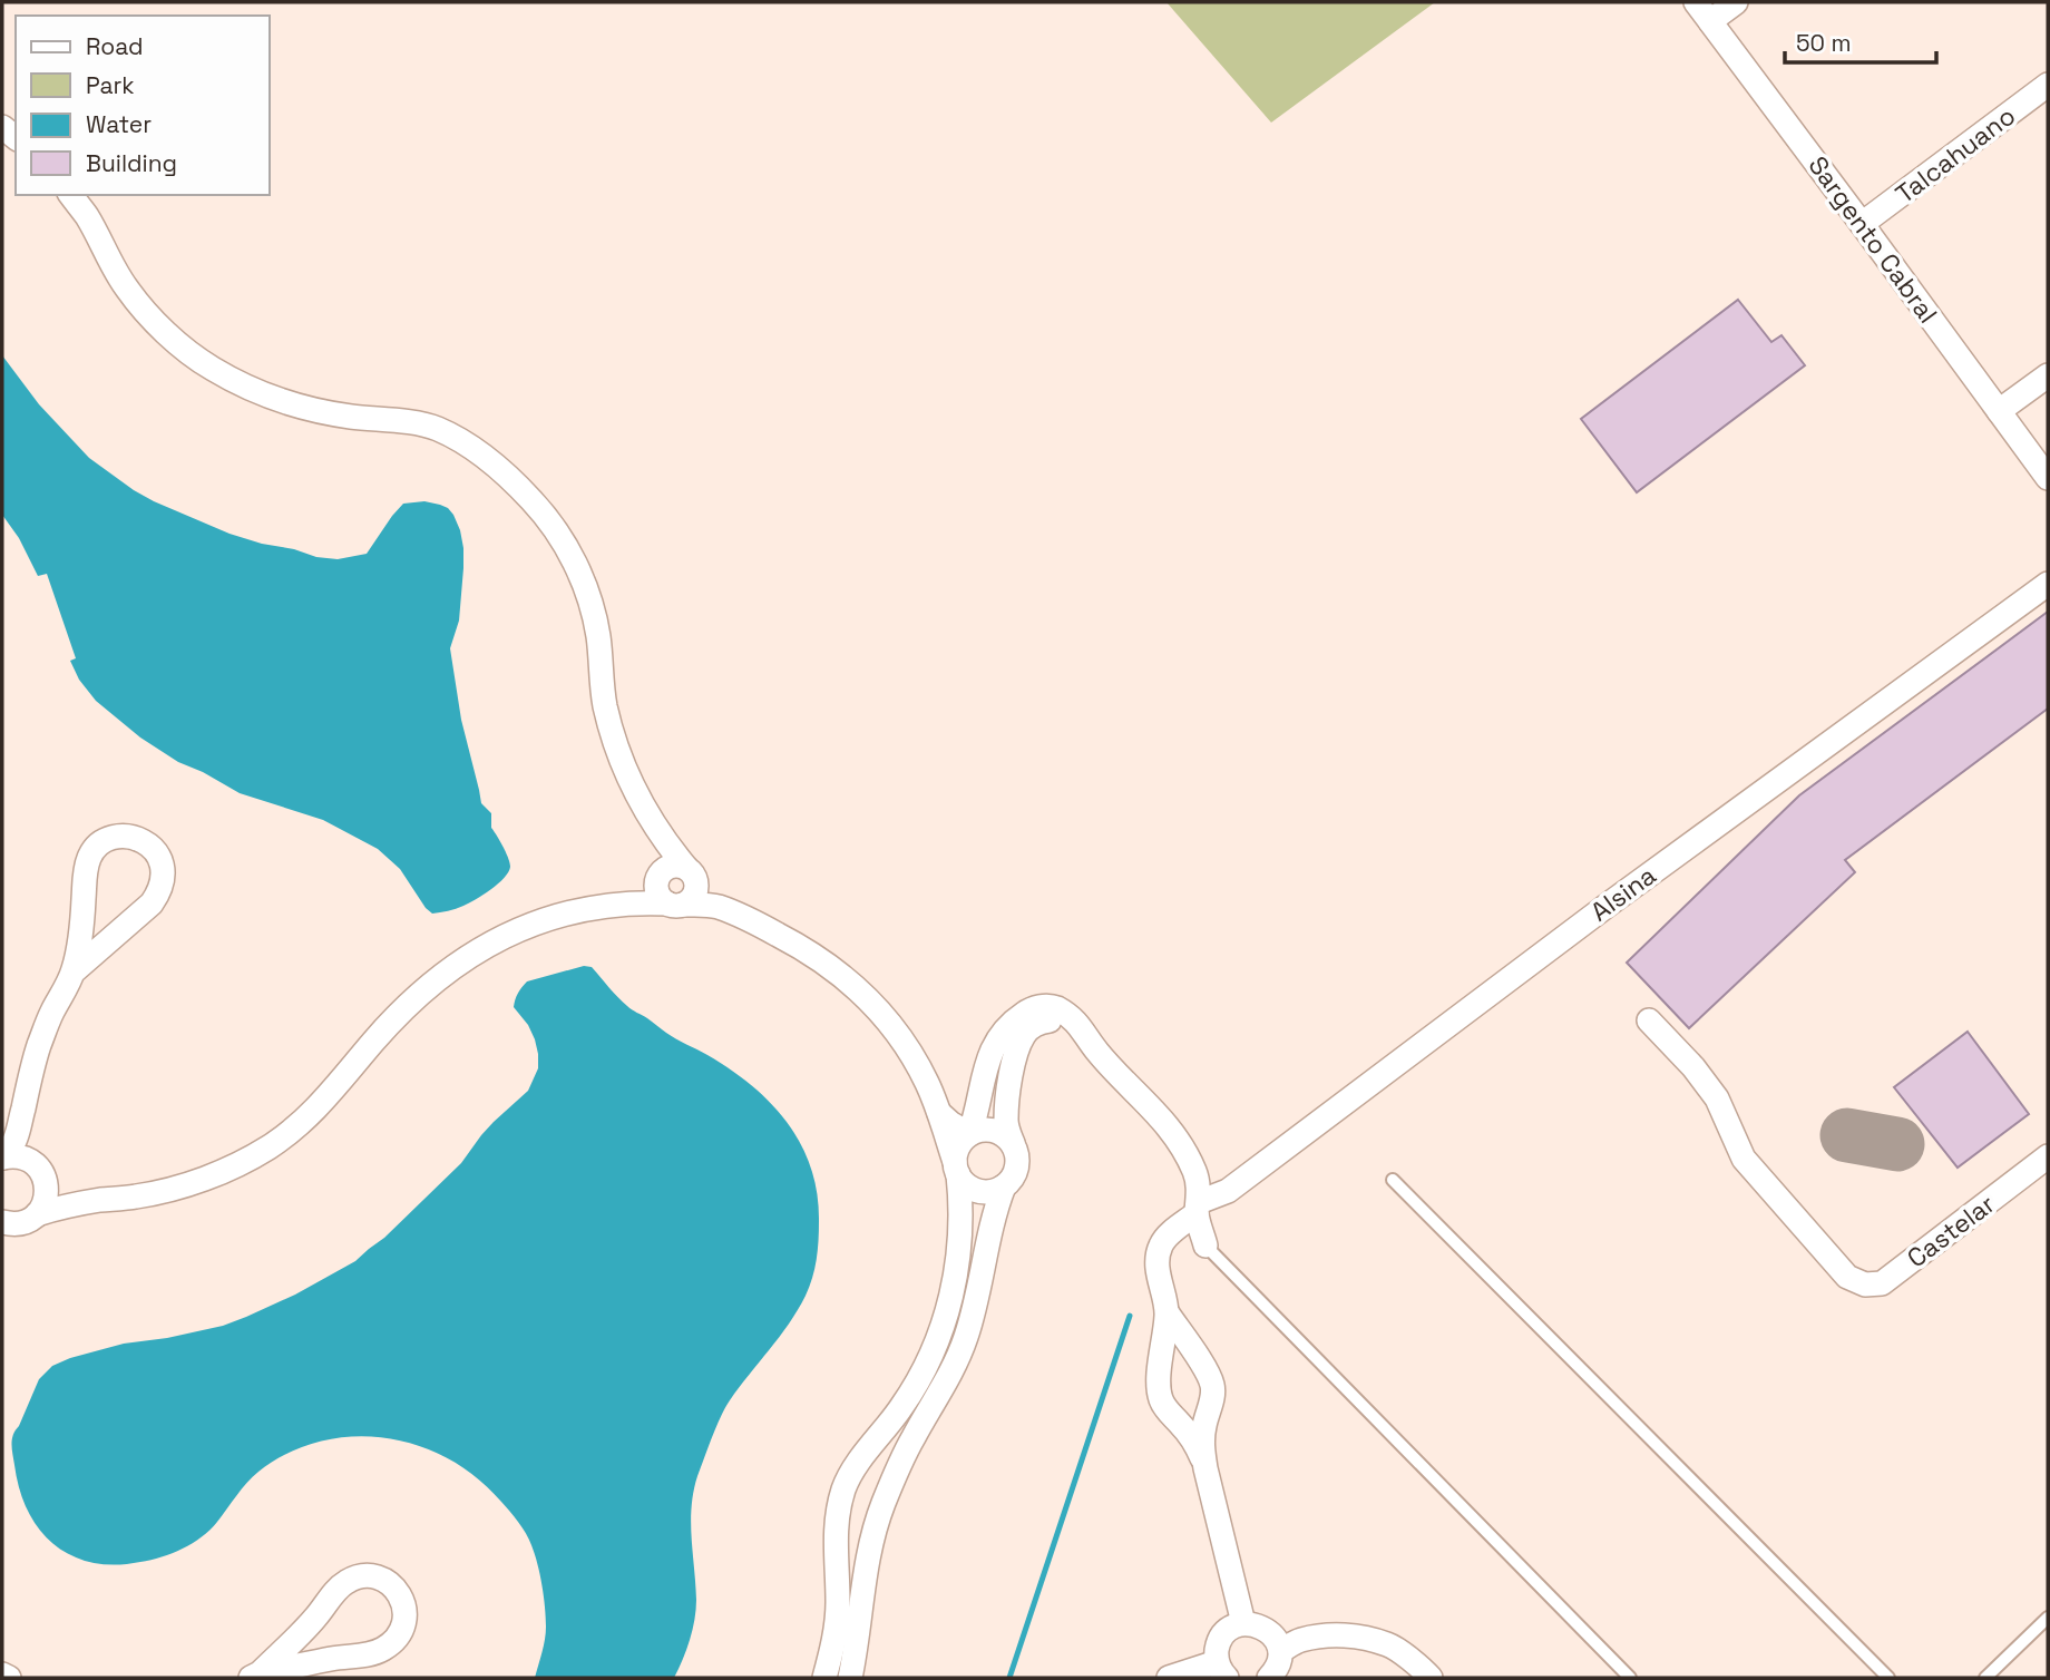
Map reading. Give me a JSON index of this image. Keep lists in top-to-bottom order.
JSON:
{
  "streets": {
    "street": [
      "Talcahuano",
      "Sargento Cabral",
      "Alsina",
      "Castelar"
    ]
  },
  "crossings": [
    ["Talcahuano", "Sargento Cabral"]
  ],
  "legend": [
    "Road",
    "Park",
    "Water",
    "Building"
  ],
  "scale_bar": "50 m"
}
